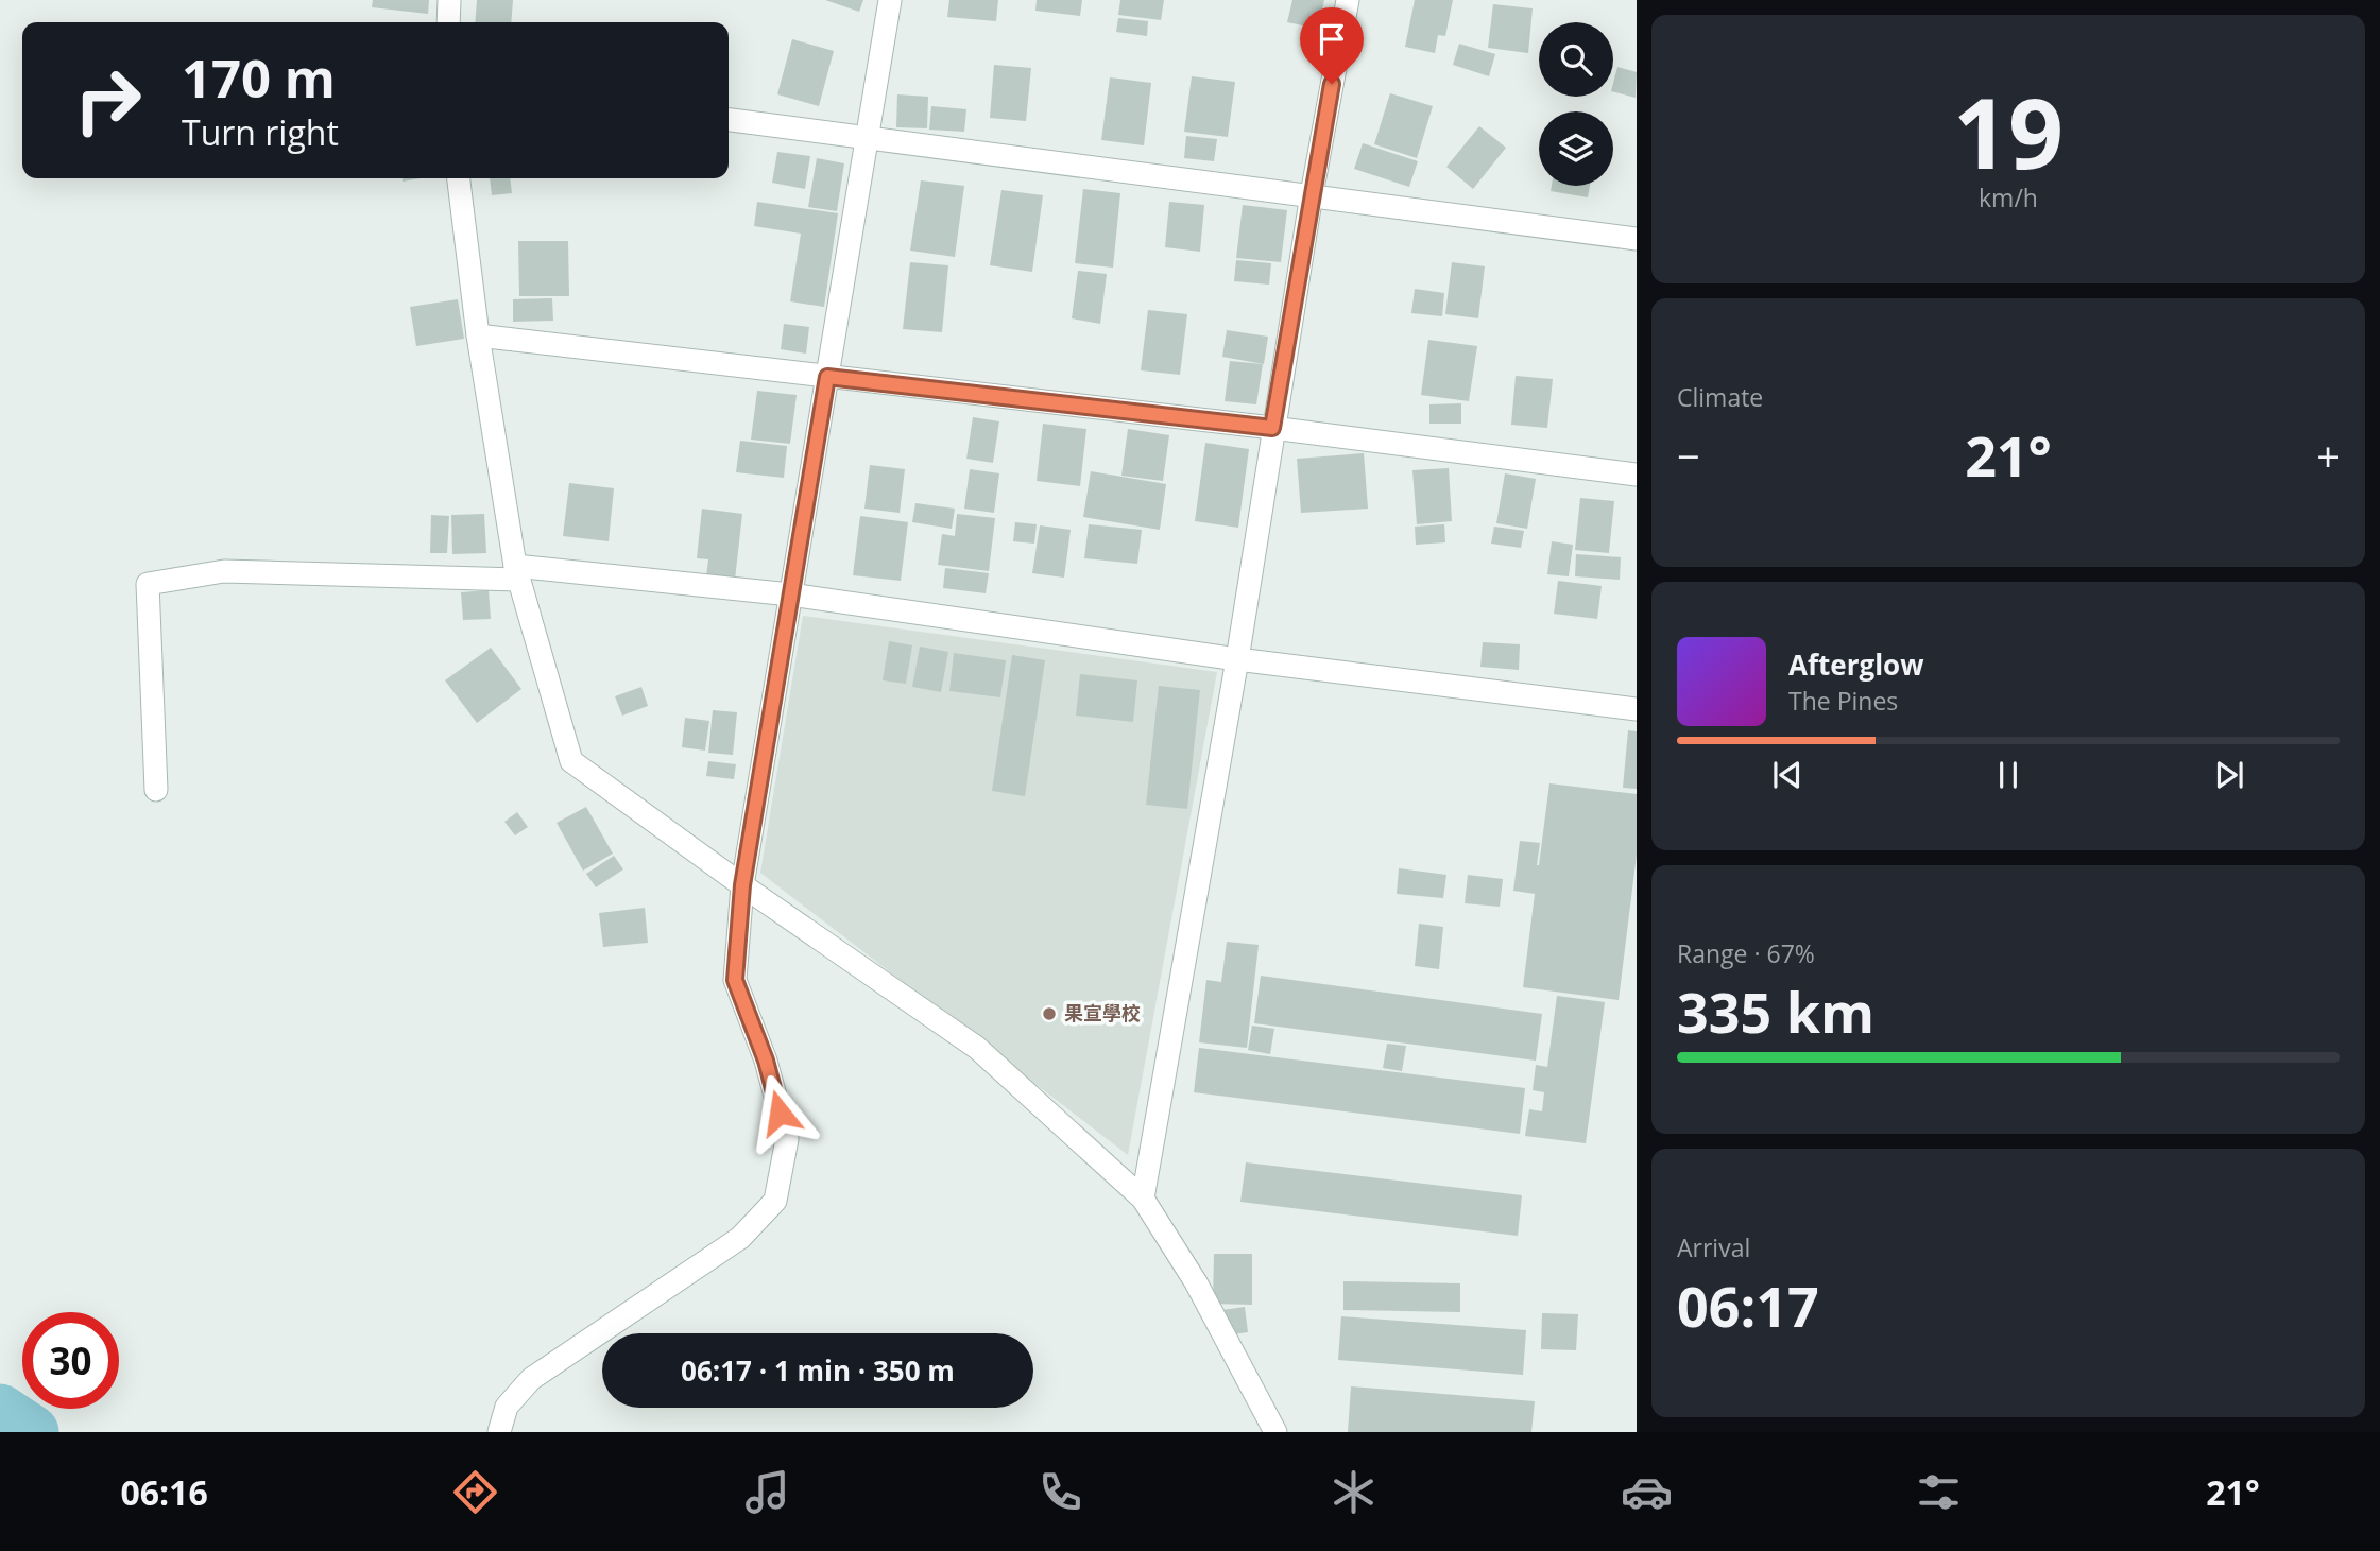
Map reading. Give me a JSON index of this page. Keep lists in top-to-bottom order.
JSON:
{
  "places": ["果宣學校"],
  "page": {
    "tile": [
      ["19", "km/h"],
      "Climate",
      ["Range · 67%", "335 km"],
      ["Arrival", "06:17"]
    ],
    "turn": ["170 m", "Turn right"],
    "heat": ["−", "21°", "+"],
    "song": ["Afterglow", "The Pines"],
    "limit": "30",
    "trip": "06:17 · 1 min · 350 m",
    "tabs": ["06:16", "21°"]
  }
}
